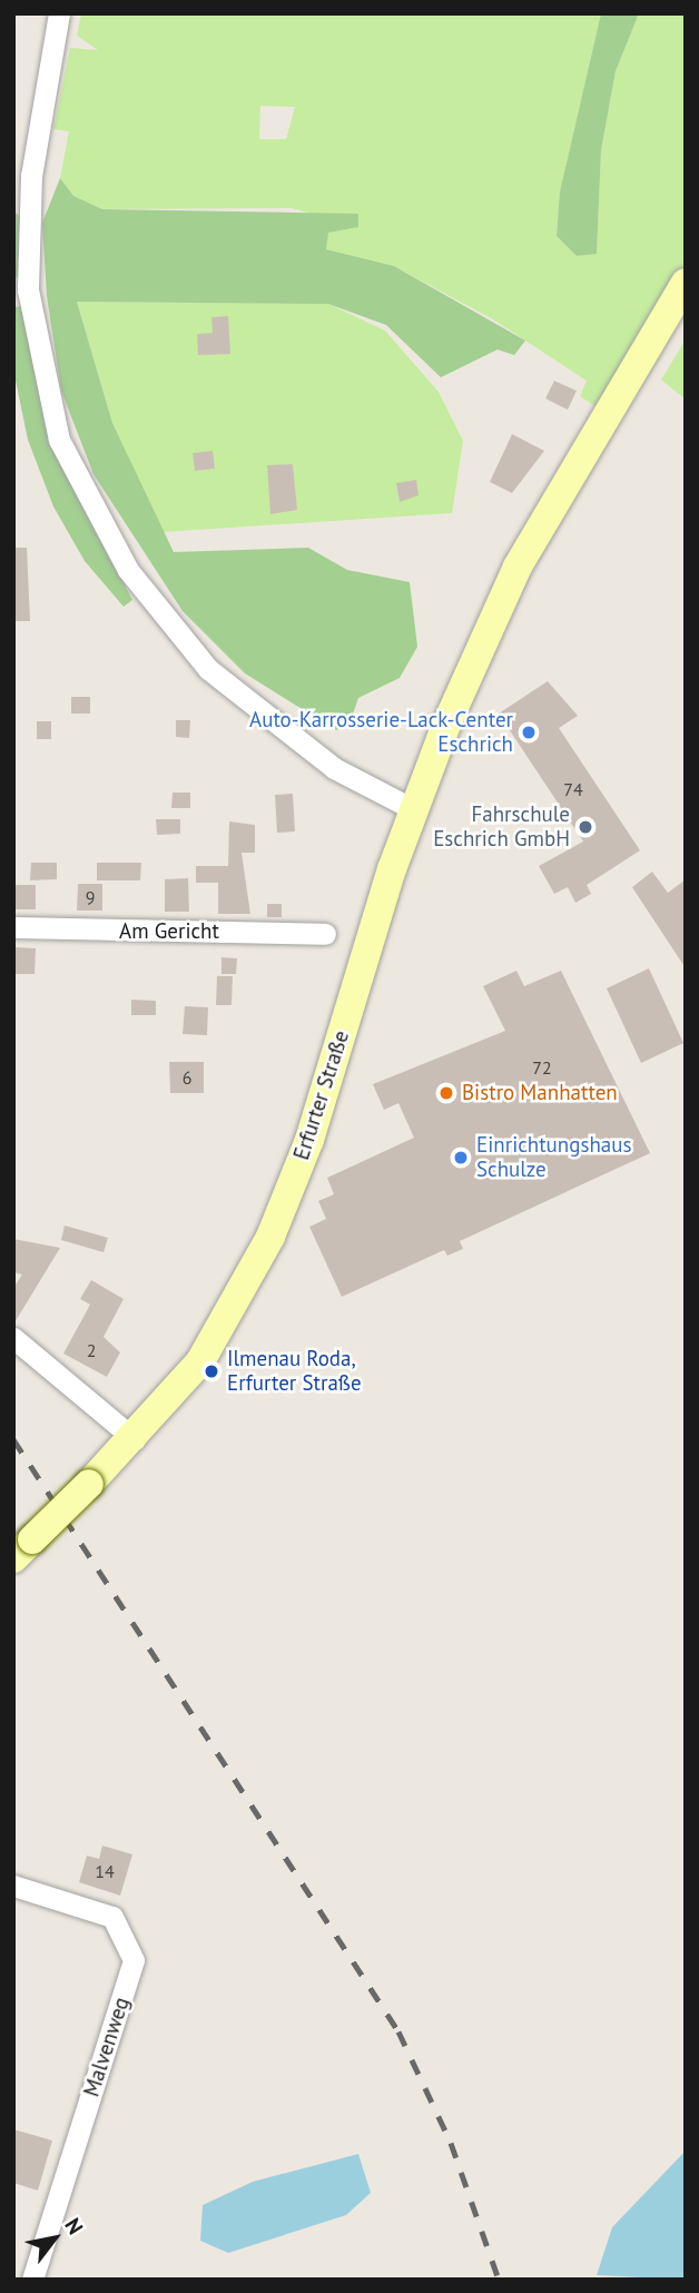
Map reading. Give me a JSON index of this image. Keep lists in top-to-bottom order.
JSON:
{
  "streets": {
    "main road": ["Erfurter Straße"],
    "street": ["Am Gericht", "Malvenweg"]
  },
  "places": [
    "Auto-Karrosserie-Lack-Center Eschrich",
    "Fahrschule Eschrich GmbH",
    "Bistro Manhatten",
    "Einrichtungshaus Schulze",
    "Ilmenau Roda, Erfurter Straße"
  ],
  "house_numbers": [
    "74",
    "9",
    "72",
    "6",
    "2",
    "14"
  ],
  "north": "top right"
}
